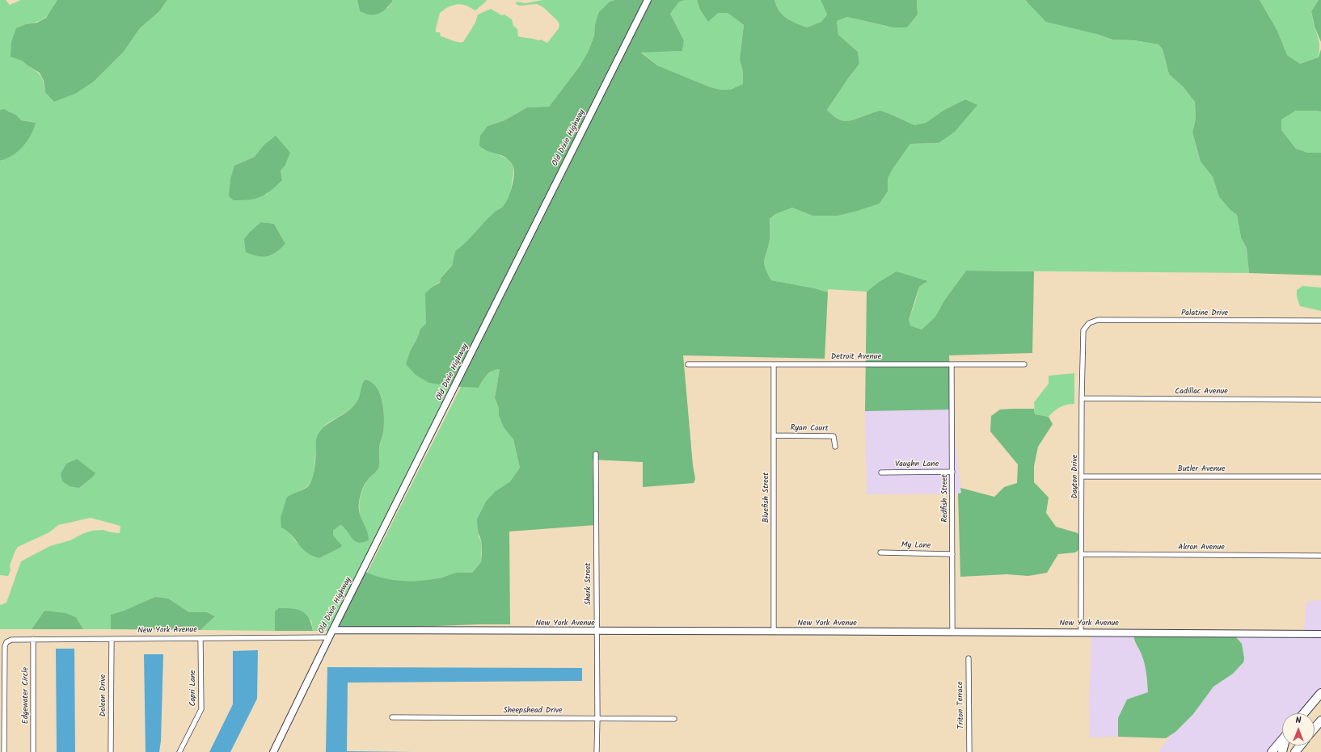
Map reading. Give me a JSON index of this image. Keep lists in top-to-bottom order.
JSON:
{
  "streets": {
    "street": [
      "Old Dixie Highway",
      "Palatine Drive",
      "Detroit Avenue",
      "Cadillac Avenue",
      "Ryan Court",
      "Vaughn Lane",
      "Butler Avenue",
      "Dayton Drive",
      "Bluefish Street",
      "Redfish Street",
      "My Lane",
      "Akron Avenue",
      "Shark Street",
      "New York Avenue",
      "Capri Lane",
      "Edgewater Circle",
      "Deleon Drive",
      "Triton Terrace",
      "Sheepshead Drive"
    ]
  },
  "crossings": [
    ["Old Dixie Highway", "New York Avenue"],
    ["Palatine Drive", "Dayton Drive"],
    ["Detroit Avenue", "Bluefish Street"],
    ["Detroit Avenue", "Redfish Street"],
    ["Cadillac Avenue", "Dayton Drive"],
    ["Ryan Court", "Bluefish Street"],
    ["Vaughn Lane", "Redfish Street"],
    ["Butler Avenue", "Dayton Drive"],
    ["Dayton Drive", "Akron Avenue"],
    ["Dayton Drive", "New York Avenue"],
    ["Bluefish Street", "New York Avenue"],
    ["Redfish Street", "My Lane"],
    ["Redfish Street", "New York Avenue"],
    ["Shark Street", "New York Avenue"],
    ["Shark Street", "Sheepshead Drive"],
    ["New York Avenue", "Capri Lane"],
    ["New York Avenue", "Edgewater Circle"],
    ["New York Avenue", "Deleon Drive"]
  ],
  "north": "top"
}
